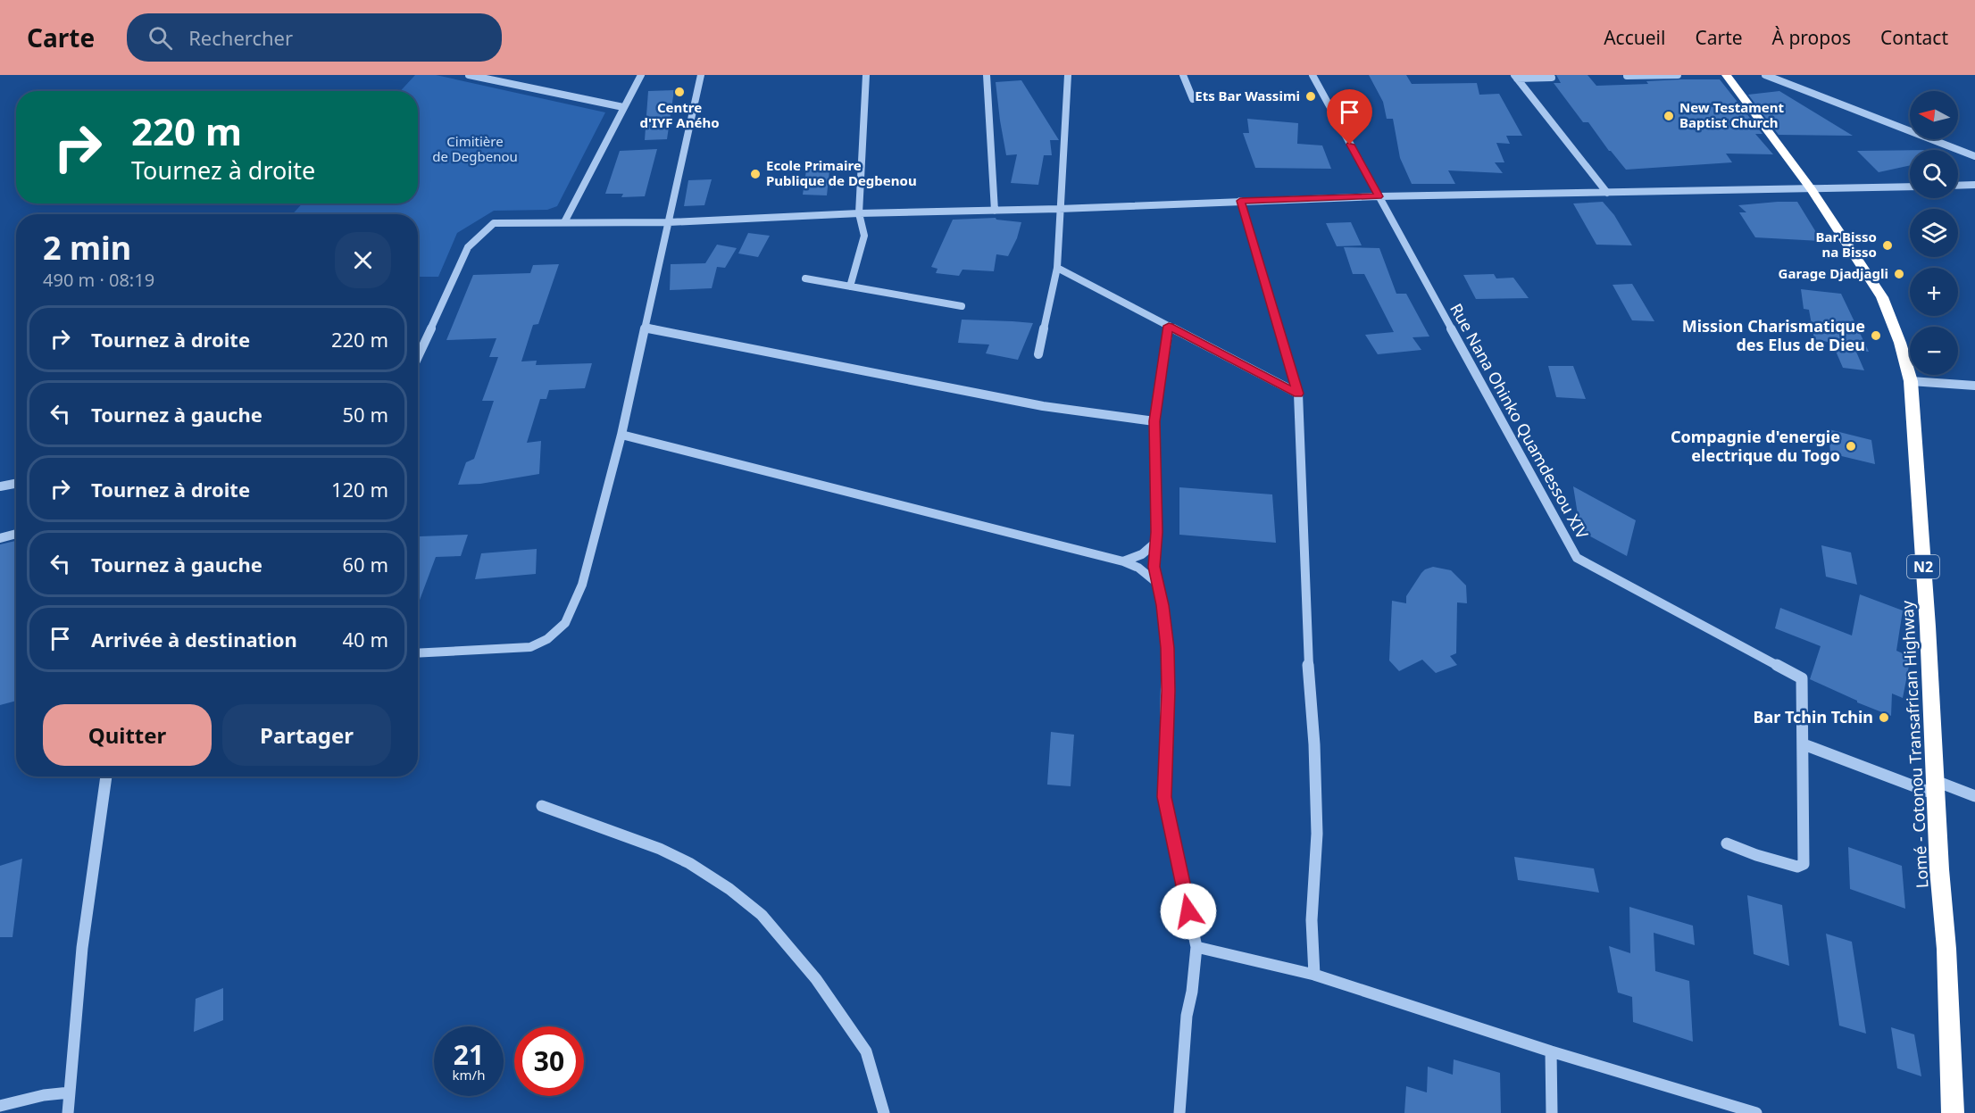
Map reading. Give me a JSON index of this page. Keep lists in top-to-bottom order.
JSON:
{
  "streets": {
    "highway": ["N2", "Lomé - Cotonou Transafrican Highway"],
    "street": ["Rue Nana Ohinko Quamdessou XIV"]
  },
  "parks": ["Cimitière de Degbenou"],
  "places": [
    "Centre d'IYF Aného",
    "Ets Bar Wassimi",
    "New Testament Baptist Church",
    "Ecole Primaire Publique de Degbenou",
    "Bar Bisso na Bisso",
    "Garage Djadjagli",
    "Mission Charismatique des Elus de Dieu",
    "Compagnie d'energie electrique du Togo",
    "Bar Tchin Tchin"
  ],
  "north": "left",
  "page": {
    "header": "Carte",
    "search": "Rechercher",
    "nav": [
      "Accueil",
      "Carte",
      "À propos",
      "Contact"
    ],
    "map_buttons": ["+", "−"],
    "turn": ["220 m", "Tournez à droite"],
    "heading": ["2 min", "490 m · 08:19"],
    "list": [
      {
        "name": "Tournez à droite",
        "value": "220 m"
      },
      {
        "name": "Tournez à gauche",
        "value": "50 m"
      },
      {
        "name": "Tournez à droite",
        "value": "120 m"
      },
      {
        "name": "Tournez à gauche",
        "value": "60 m"
      },
      {
        "name": "Arrivée à destination",
        "value": "40 m"
      }
    ],
    "buttons": ["Quitter", "Partager"],
    "speed": "21 km/h",
    "limit": "30"
  }
}
